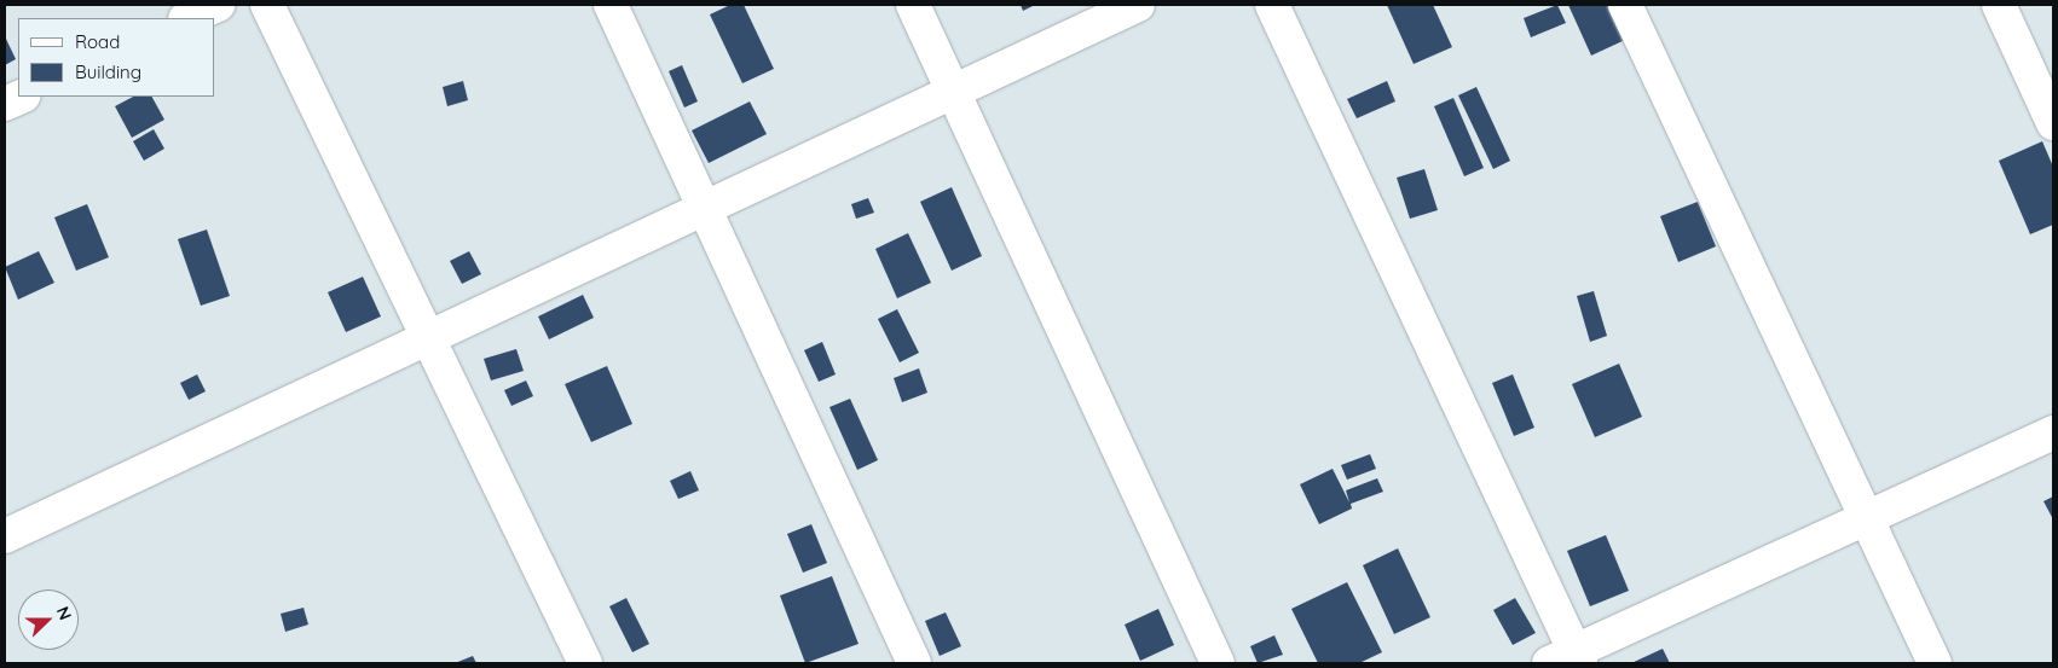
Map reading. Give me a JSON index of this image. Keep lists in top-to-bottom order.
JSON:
{
  "legend": ["Road", "Building"],
  "north": "right"
}
